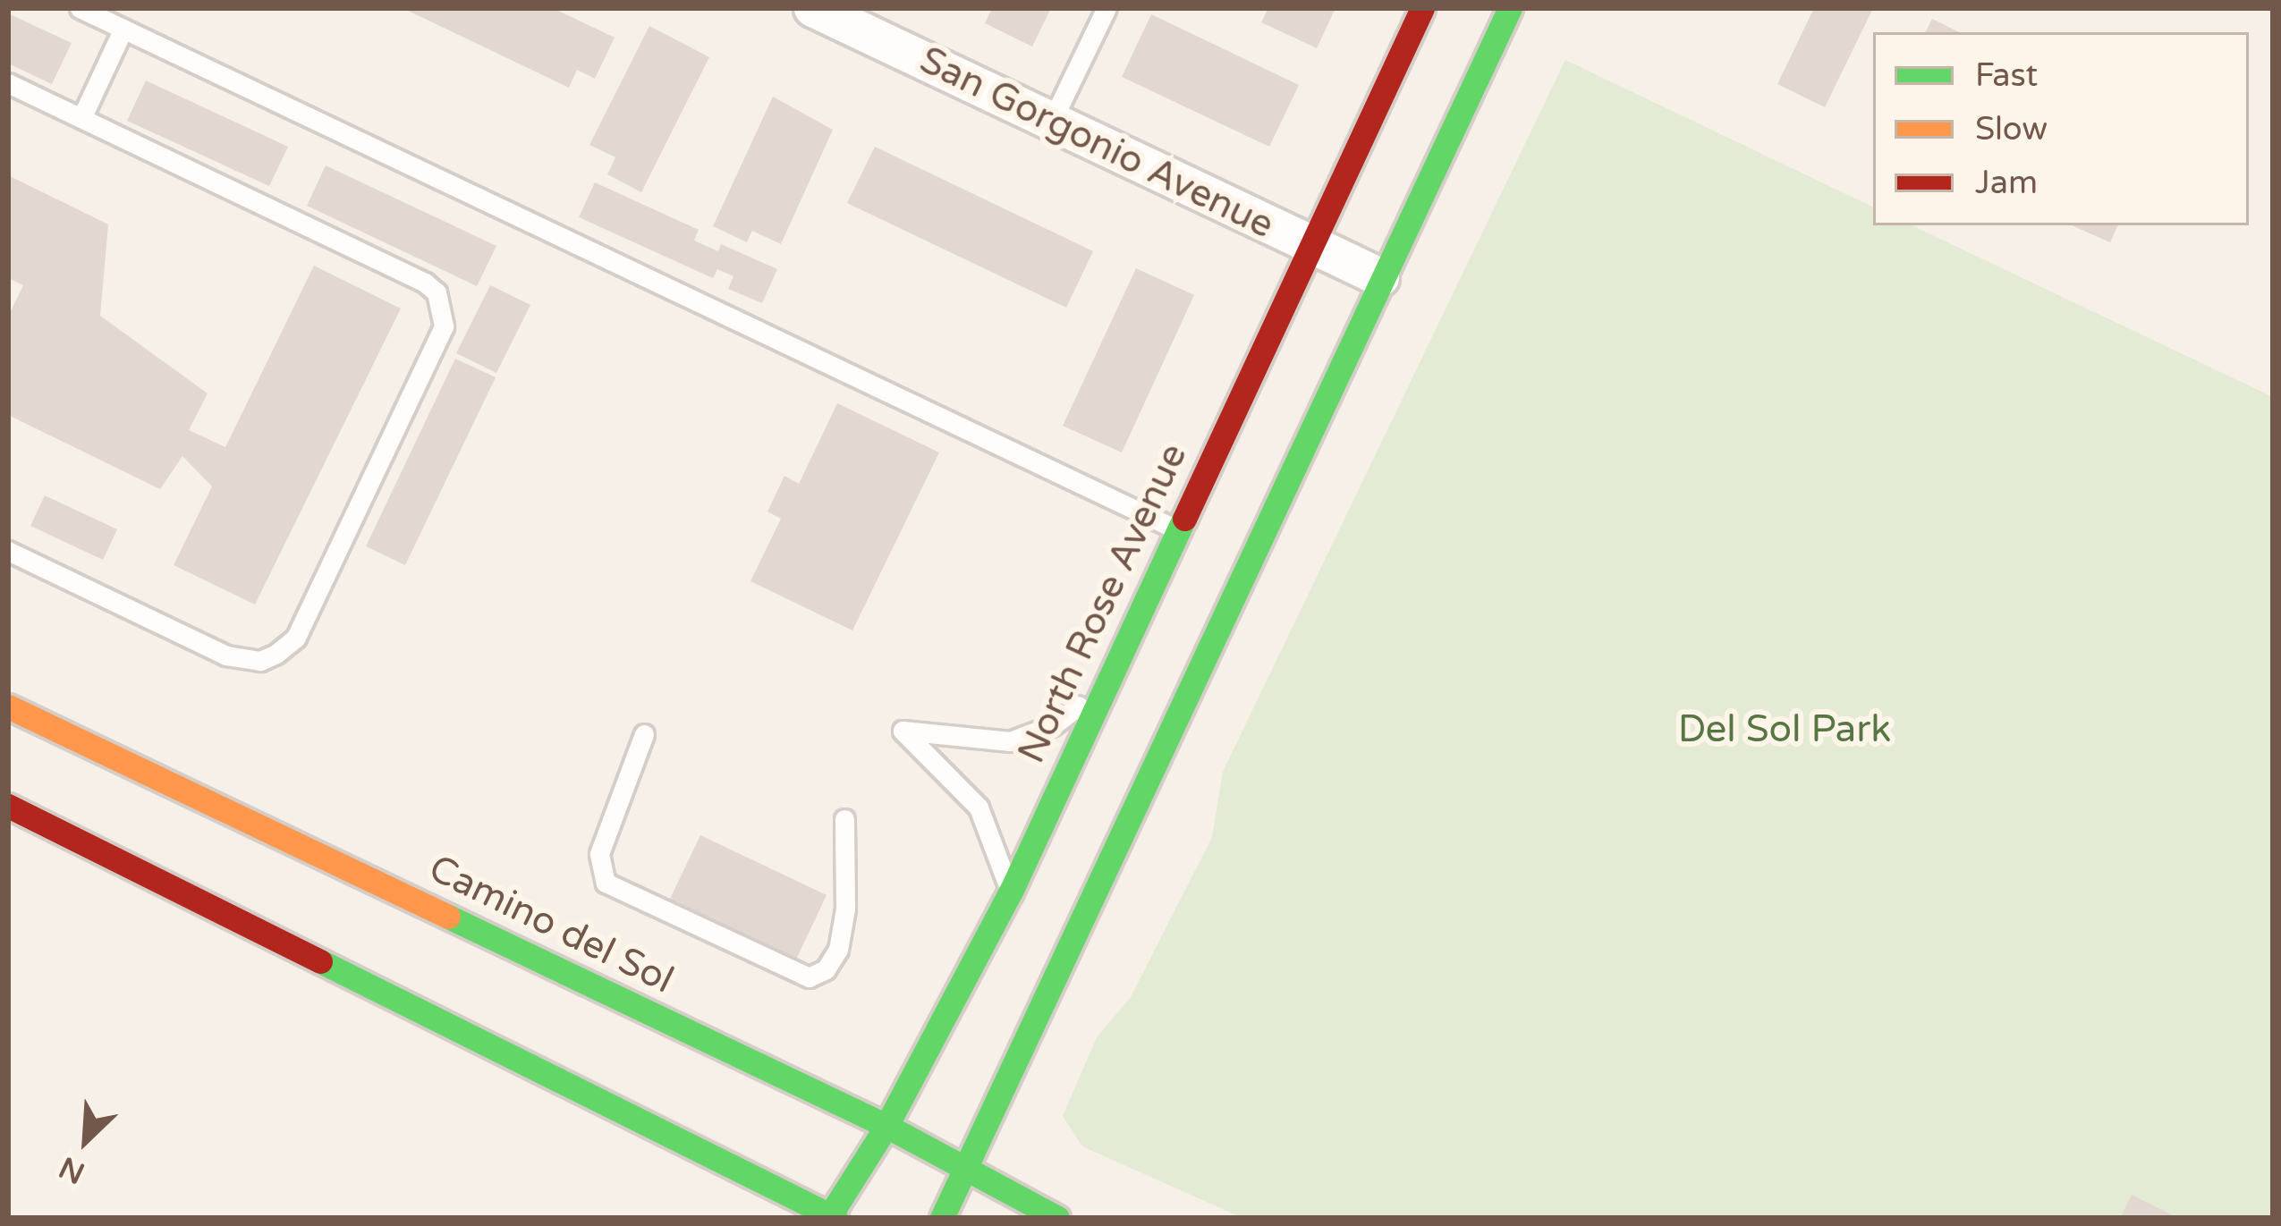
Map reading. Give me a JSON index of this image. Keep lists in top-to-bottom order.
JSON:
{
  "streets": {
    "main road": ["North Rose Avenue", "Camino del Sol"],
    "street": ["San Gorgonio Avenue"]
  },
  "crossings": [
    ["San Gorgonio Avenue", "North Rose Avenue"],
    ["North Rose Avenue", "Camino del Sol"]
  ],
  "parks": ["Del Sol Park"],
  "legend": ["Fast", "Slow", "Jam"],
  "north": "bottom left"
}
